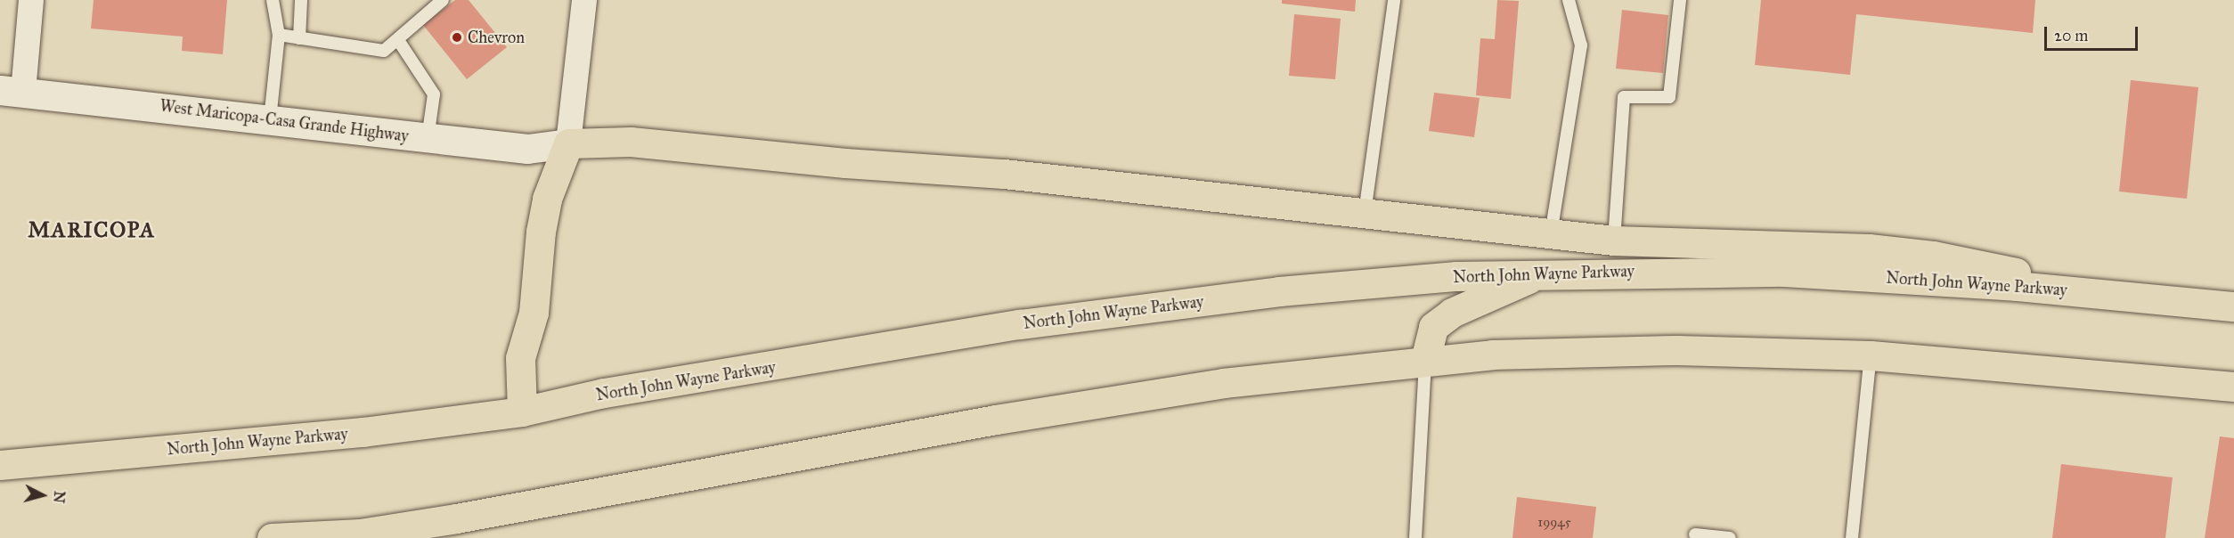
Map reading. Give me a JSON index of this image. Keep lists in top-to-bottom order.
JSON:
{
  "streets": {
    "highway": ["North John Wayne Parkway"],
    "main road": ["West Maricopa-Casa Grande Highway"]
  },
  "districts": ["MARICOPA"],
  "places": ["Chevron"],
  "house_numbers": ["19945"],
  "scale_bar": "20 m",
  "north": "right"
}
